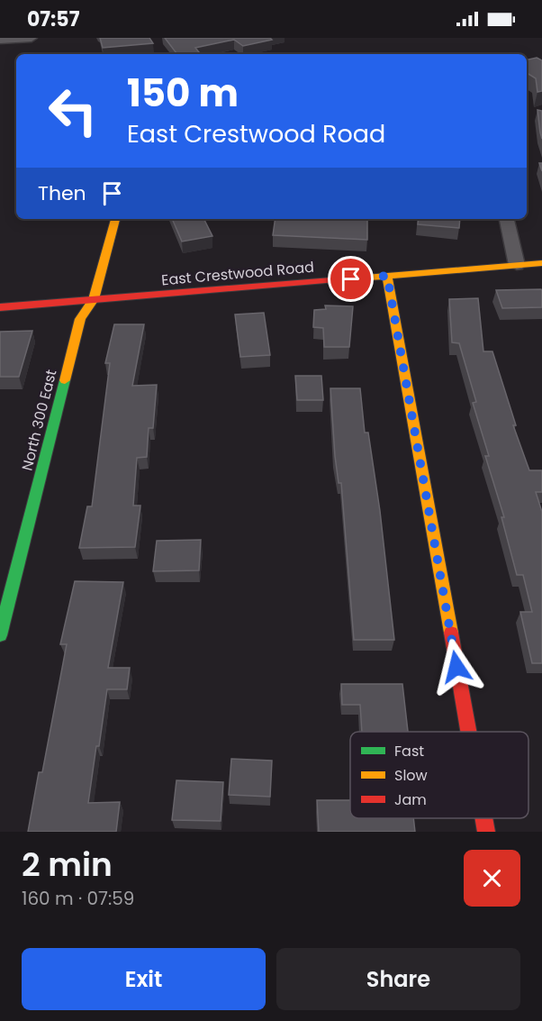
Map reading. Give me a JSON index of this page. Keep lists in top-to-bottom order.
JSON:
{
  "streets": {
    "street": ["East Crestwood Road", "North 300 East"]
  },
  "crossings": [
    ["East Crestwood Road", "North 300 East"]
  ],
  "legend": ["Fast", "Slow", "Jam"],
  "page": {
    "status": "07:57",
    "turn": ["150 m", "East Crestwood Road"],
    "then": "Then",
    "heading": ["2 min", "160 m · 07:59"],
    "buttons": ["Exit", "Share"]
  }
}
